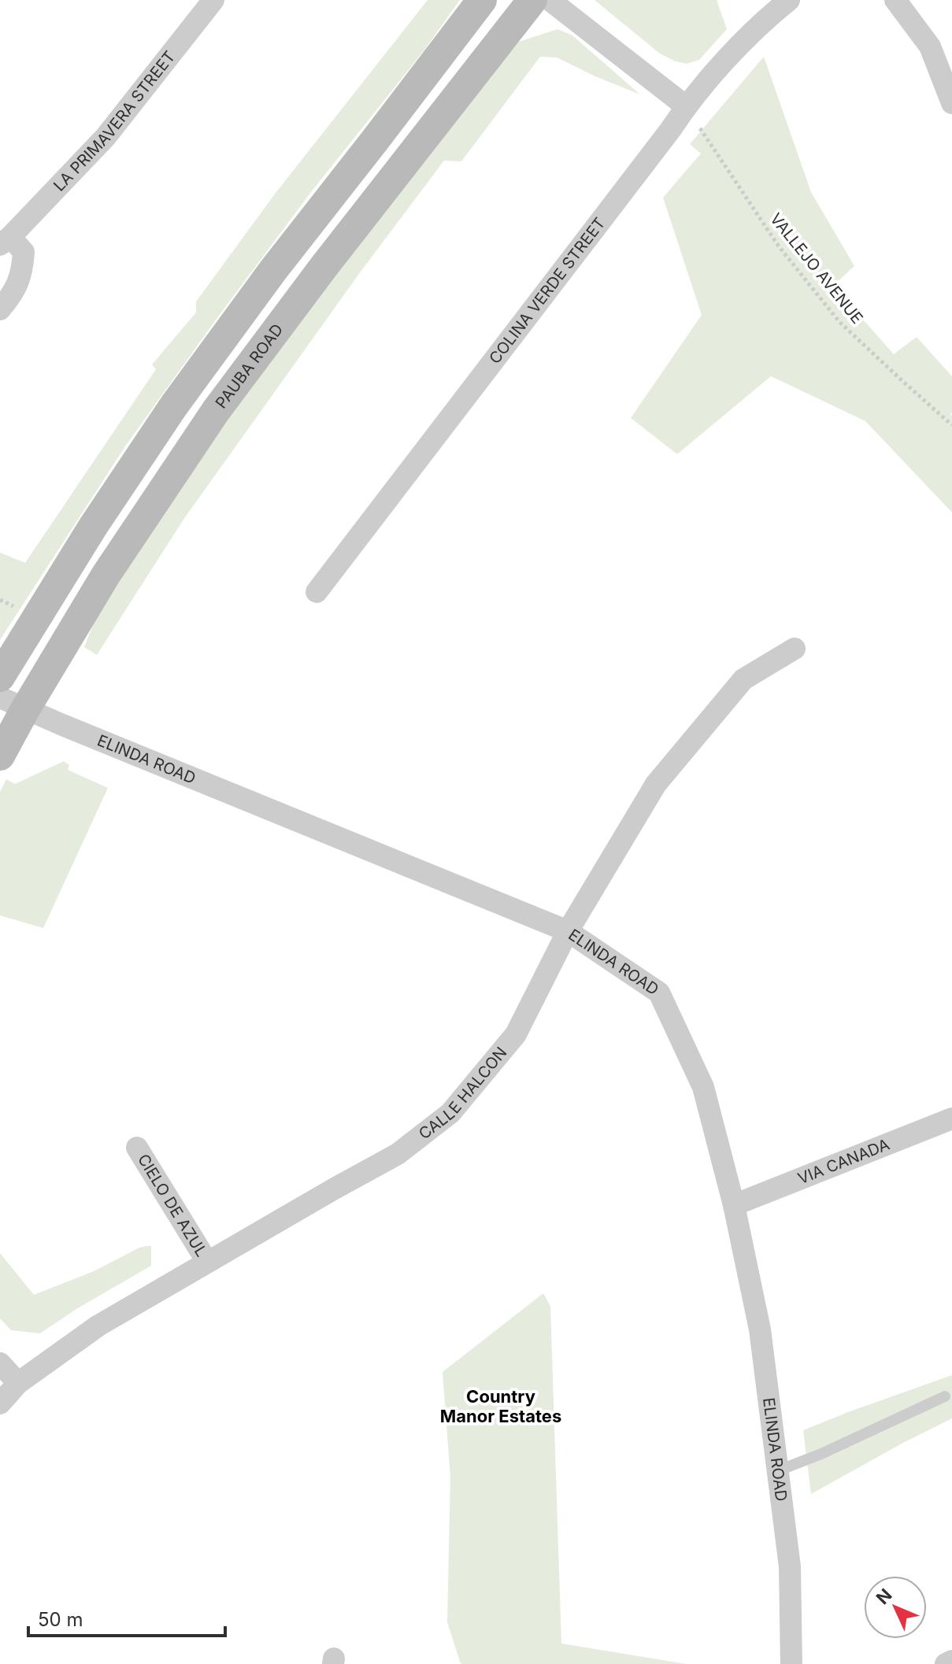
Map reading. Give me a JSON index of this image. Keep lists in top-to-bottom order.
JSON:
{
  "streets": {
    "main road": ["PAUBA ROAD"],
    "street": [
      "LA PRIMAVERA STREET",
      "COLINA VERDE STREET",
      "ELINDA ROAD",
      "CALLE HALCON",
      "VIA CANADA",
      "CIELO DE AZUL"
    ],
    "path": ["VALLEJO AVENUE"]
  },
  "crossings": [
    ["VALLEJO AVENUE", "COLINA VERDE STREET"],
    ["PAUBA ROAD", "ELINDA ROAD"],
    ["ELINDA ROAD", "CALLE HALCON"],
    ["ELINDA ROAD", "VIA CANADA"],
    ["CALLE HALCON", "CIELO DE AZUL"]
  ],
  "districts": ["Country Manor Estates"],
  "scale_bar": "50 m",
  "north": "top left"
}
